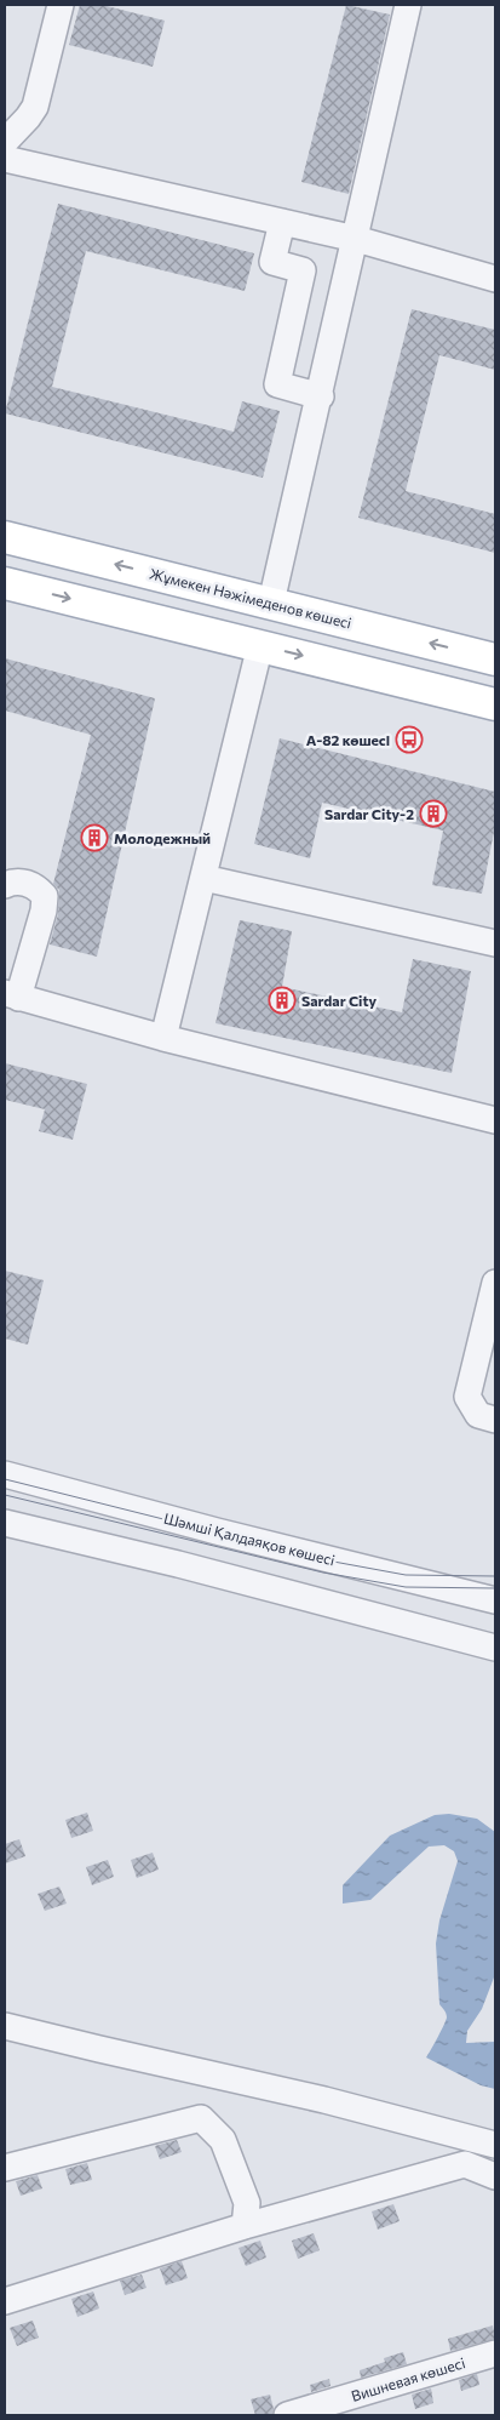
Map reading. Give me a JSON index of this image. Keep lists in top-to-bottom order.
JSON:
{
  "streets": {
    "main road": ["Жұмекен Нәжімеденов көшесі"],
    "street": ["Шәмші Қалдаяқов көшесі", "Вишневая көшесі"]
  },
  "places": {
    "bus stop": ["A-82 көшесі"],
    "building": ["Sardar City-2", "Молодежный", "Sardar City"]
  }
}
